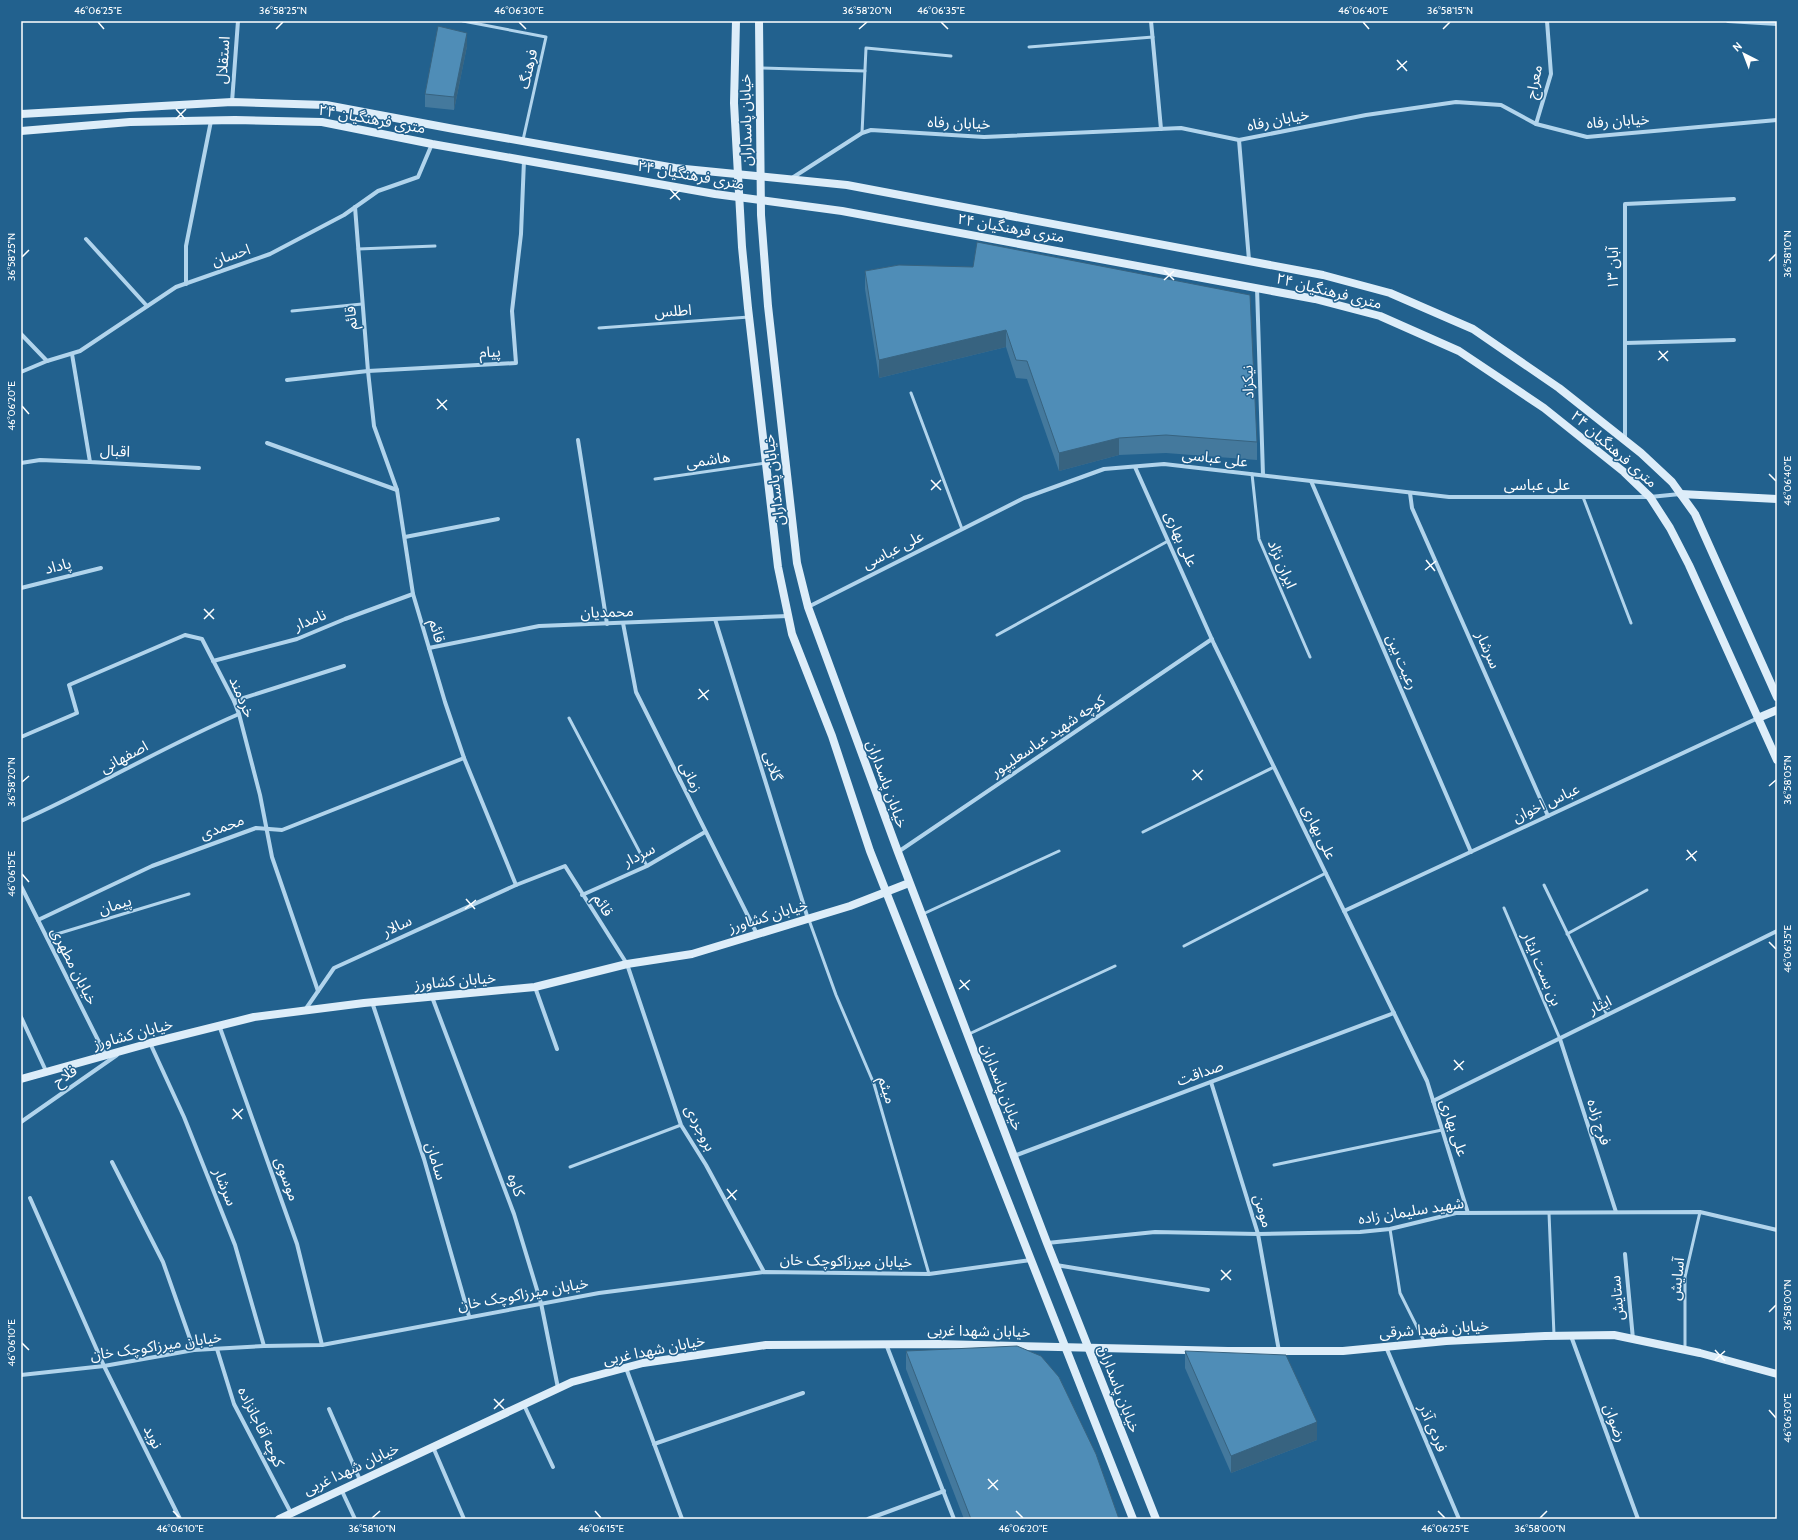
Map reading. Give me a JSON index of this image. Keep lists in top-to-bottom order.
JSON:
{
  "streets": {
    "main road": [
      "۲۴ متری فرهنگیان",
      "خیابان پاسداران",
      "خیابان کشاورز",
      "خیابان شهدا شرقی",
      "خیابان شهدا غربی"
    ],
    "street": [
      "استقلال",
      "معراج",
      "خیابان رفاه",
      "احسان",
      "۱۳ آبان",
      "قائم",
      "پیام",
      "نیکزاد",
      "اقبال",
      "علی عباسی",
      "علی بهاری",
      "پاداد",
      "محمدیان",
      "نامدار",
      "سرشار",
      "رعیت بین",
      "خردمند",
      "کوچه شهید عباسعلیپور",
      "اصفهانی",
      "گلابی",
      "زمانی",
      "عباس اخوان",
      "محمدی",
      "سردار",
      "سالار",
      "خیابان مطهری",
      "ایثار",
      "صداقت",
      "فلاح",
      "فرج زاده",
      "بروجردی",
      "سامان",
      "موسوی",
      "کاوه",
      "مومن",
      "شهید سلیمان زاده",
      "خیابان میرزاکوچک خان",
      "ستایش",
      "رضوان",
      "کوچه آقاجانزاده",
      "فردی آذر",
      "نوید"
    ],
    "lane": [
      "فرهنگ",
      "اطلس",
      "هاشمی",
      "ایران نژاد",
      "پیمان",
      "بن بست ایثار",
      "میثم",
      "آسایش"
    ]
  },
  "crossings": [
    ["استقلال", "۲۴ متری فرهنگیان"],
    ["فرهنگ", "۲۴ متری فرهنگیان"],
    ["معراج", "خیابان رفاه"],
    ["۲۴ متری فرهنگیان", "خیابان پاسداران"],
    ["۲۴ متری فرهنگیان", "خیابان رفاه"],
    ["۲۴ متری فرهنگیان", "احسان"],
    ["۲۴ متری فرهنگیان", "۱۳ آبان"],
    ["۲۴ متری فرهنگیان", "پیام"],
    ["۲۴ متری فرهنگیان", "نیکزاد"],
    ["۲۴ متری فرهنگیان", "علی عباسی"],
    ["۲۴ متری فرهنگیان", "عباس اخوان"],
    ["خیابان پاسداران", "اطلس"],
    ["خیابان پاسداران", "علی عباسی"],
    ["خیابان پاسداران", "هاشمی"],
    ["خیابان پاسداران", "محمدیان"],
    ["خیابان پاسداران", "کوچه شهید عباسعلیپور"],
    ["خیابان پاسداران", "خیابان کشاورز"],
    ["خیابان پاسداران", "صداقت"],
    ["خیابان پاسداران", "شهید سلیمان زاده"],
    ["خیابان پاسداران", "خیابان میرزاکوچک خان"],
    ["خیابان پاسداران", "خیابان شهدا شرقی"],
    ["خیابان پاسداران", "خیابان شهدا غربی"],
    ["احسان", "قائم"],
    ["احسان", "اقبال"],
    ["قائم", "پیام"],
    ["قائم", "محمدیان"],
    ["قائم", "نامدار"],
    ["قائم", "محمدی"],
    ["قائم", "سردار"],
    ["قائم", "خیابان کشاورز"],
    ["قائم", "سالار"],
    ["قائم", "بروجردی"],
    ["نیکزاد", "علی عباسی"],
    ["علی عباسی", "علی بهاری"],
    ["علی عباسی", "ایران نژاد"],
    ["علی عباسی", "سرشار"],
    ["علی عباسی", "رعیت بین"],
    ["علی بهاری", "کوچه شهید عباسعلیپور"],
    ["علی بهاری", "عباس اخوان"],
    ["علی بهاری", "ایثار"],
    ["علی بهاری", "صداقت"],
    ["علی بهاری", "شهید سلیمان زاده"],
    ["محمدیان", "گلابی"],
    ["محمدیان", "زمانی"],
    ["نامدار", "خردمند"],
    ["سرشار", "عباس اخوان"],
    ["سرشار", "خیابان کشاورز"],
    ["سرشار", "خیابان میرزاکوچک خان"],
    ["رعیت بین", "عباس اخوان"],
    ["خردمند", "اصفهانی"],
    ["خردمند", "محمدی"],
    ["خردمند", "سالار"],
    ["گلابی", "خیابان کشاورز"],
    ["گلابی", "میثم"],
    ["زمانی", "سردار"],
    ["زمانی", "خیابان کشاورز"],
    ["محمدی", "خیابان مطهری"],
    ["پیمان", "خیابان مطهری"],
    ["خیابان کشاورز", "سالار"],
    ["خیابان کشاورز", "خیابان مطهری"],
    ["خیابان کشاورز", "فلاح"],
    ["خیابان کشاورز", "میثم"],
    ["خیابان کشاورز", "بروجردی"],
    ["خیابان کشاورز", "سامان"],
    ["خیابان کشاورز", "موسوی"],
    ["خیابان کشاورز", "کاوه"],
    ["بن بست ایثار", "ایثار"],
    ["بن بست ایثار", "فرج زاده"],
    ["ایثار", "فرج زاده"],
    ["صداقت", "مومن"],
    ["میثم", "خیابان میرزاکوچک خان"],
    ["فرج زاده", "شهید سلیمان زاده"],
    ["بروجردی", "خیابان میرزاکوچک خان"],
    ["سامان", "خیابان میرزاکوچک خان"],
    ["موسوی", "خیابان میرزاکوچک خان"],
    ["کاوه", "خیابان میرزاکوچک خان"],
    ["کاوه", "خیابان شهدا غربی"],
    ["مومن", "شهید سلیمان زاده"],
    ["مومن", "خیابان شهدا شرقی"],
    ["شهید سلیمان زاده", "آسایش"],
    ["خیابان میرزاکوچک خان", "کوچه آقاجانزاده"],
    ["خیابان میرزاکوچک خان", "نوید"],
    ["آسایش", "خیابان شهدا شرقی"],
    ["ستایش", "خیابان شهدا شرقی"],
    ["خیابان شهدا شرقی", "خیابان شهدا غربی"],
    ["خیابان شهدا شرقی", "رضوان"],
    ["خیابان شهدا شرقی", "فردی آذر"],
    ["خیابان شهدا غربی", "کوچه آقاجانزاده"]
  ],
  "north": "top left",
  "coordinates": [
    "46°06'25\"E",
    "36°58'25\"N",
    "46°06'30\"E",
    "36°58'20\"N",
    "46°06'35\"E",
    "46°06'40\"E",
    "36°58'15\"N",
    "36°58'10\"N",
    "46°06'20\"E",
    "36°58'05\"N",
    "46°06'15\"E",
    "36°58'00\"N",
    "46°06'10\"E"
  ]
}
